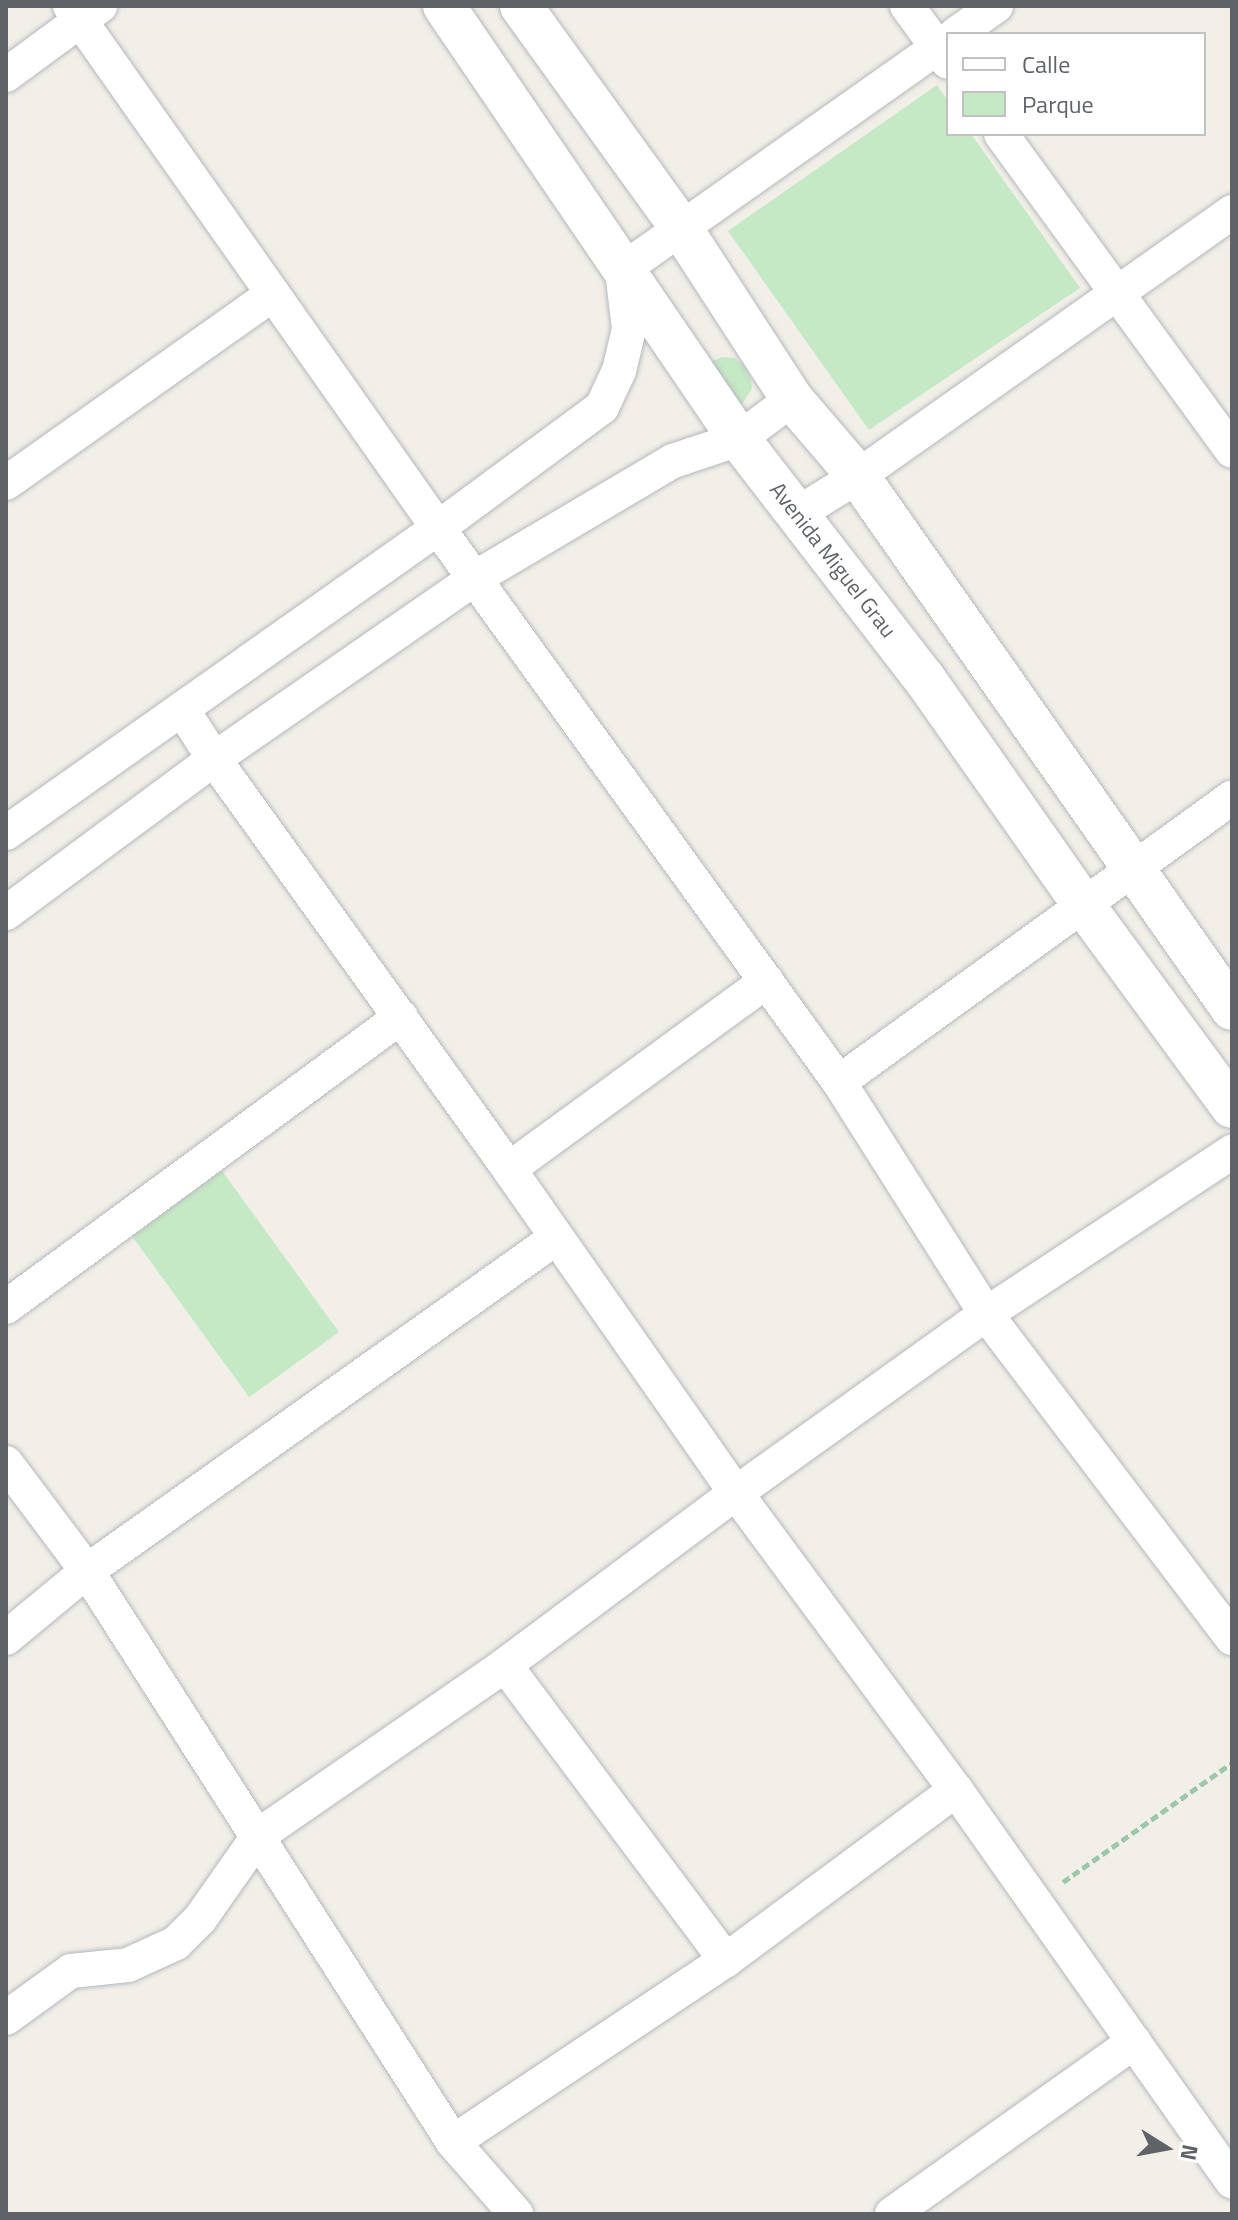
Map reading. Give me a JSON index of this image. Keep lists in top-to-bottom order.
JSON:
{
  "streets": {
    "street": ["Avenida Miguel Grau"]
  },
  "legend": ["Calle", "Parque"],
  "north": "right"
}
